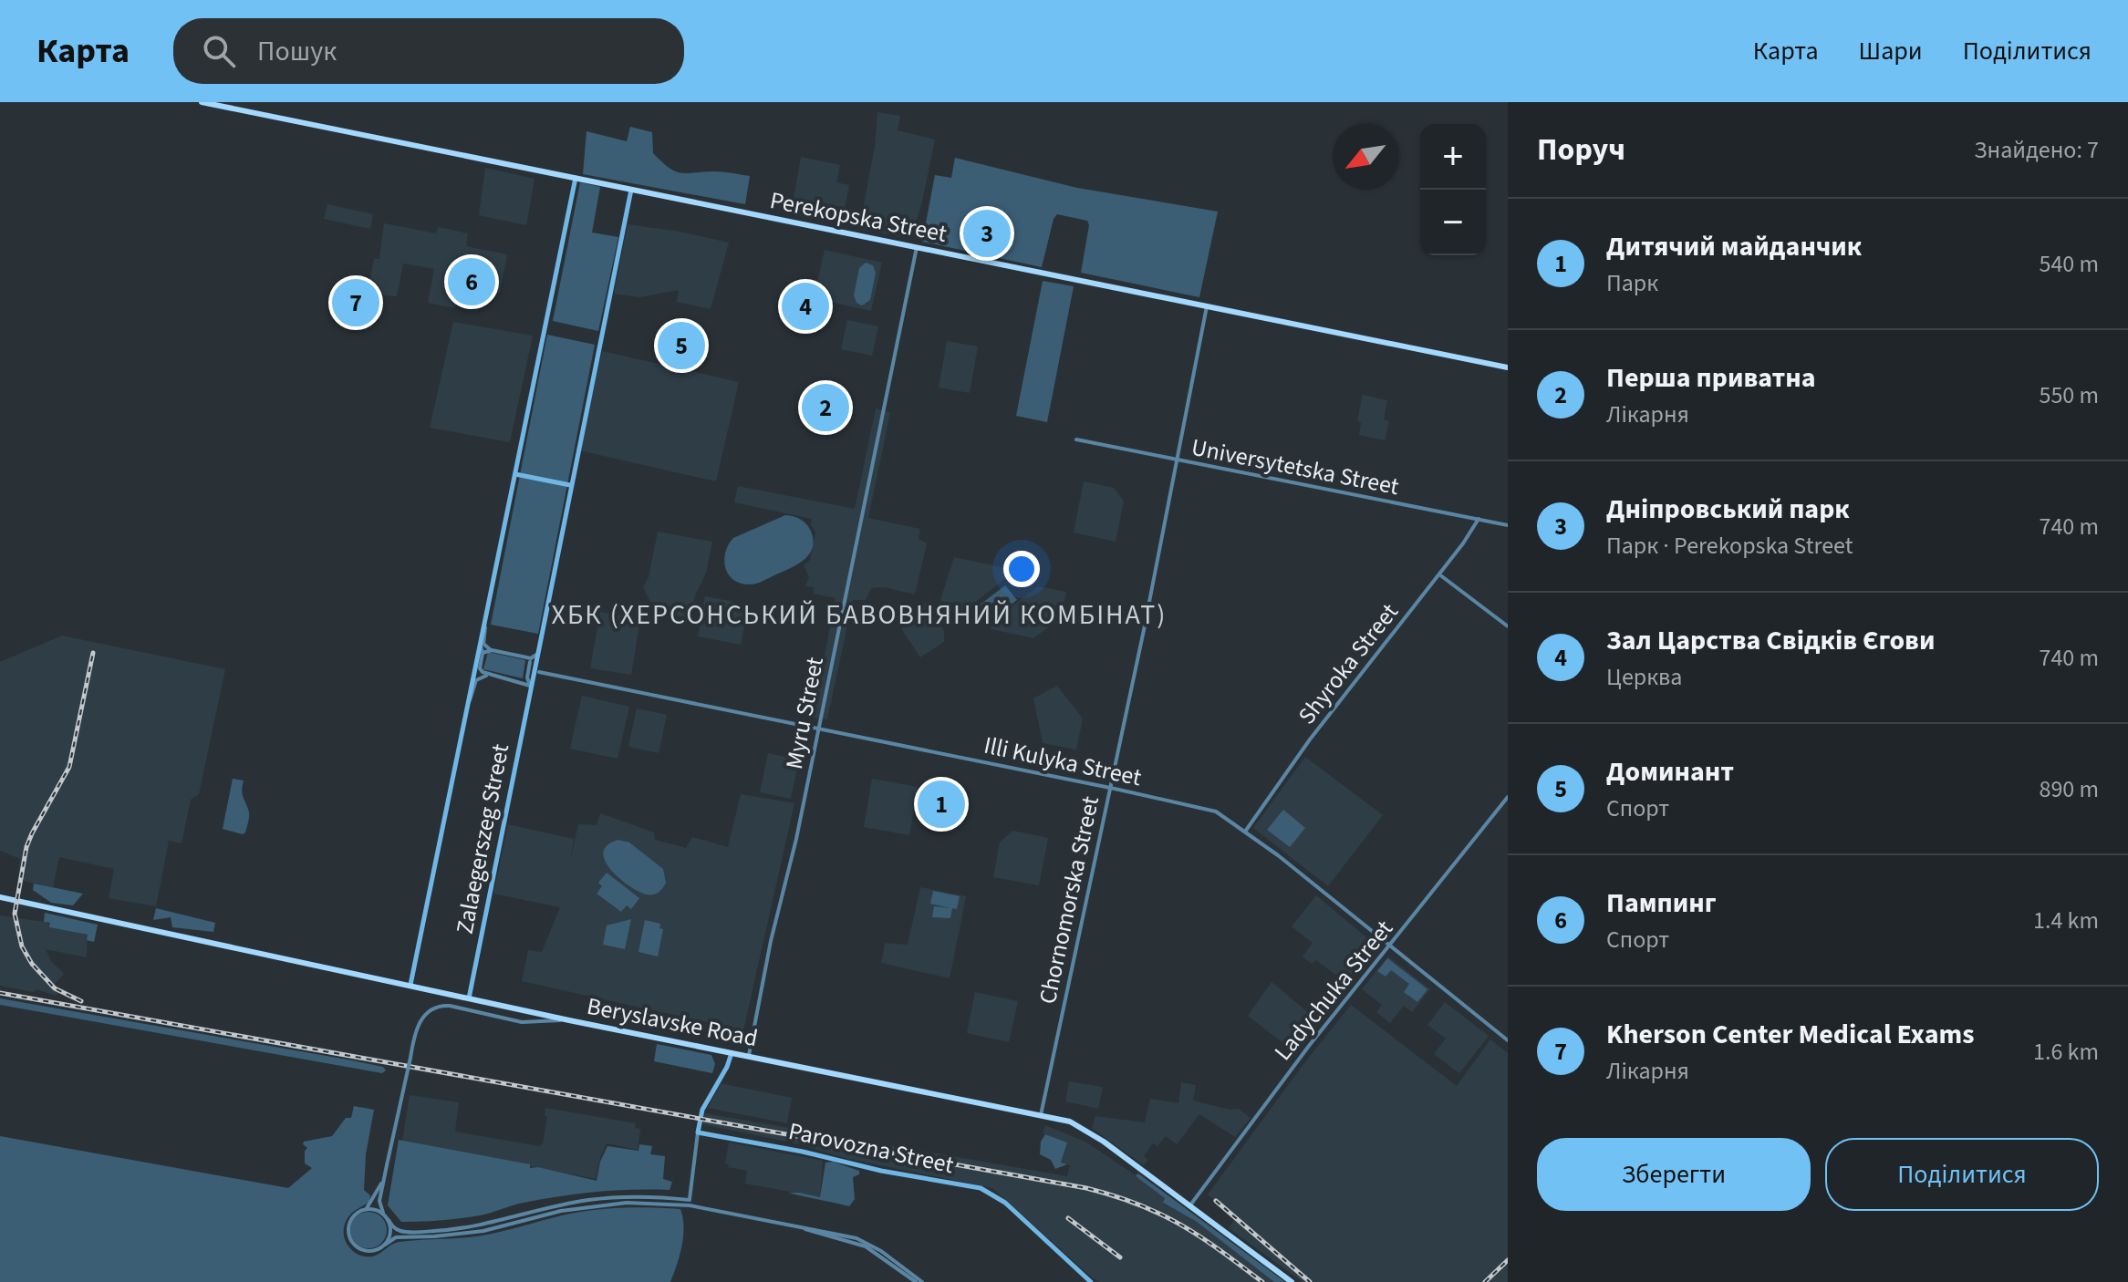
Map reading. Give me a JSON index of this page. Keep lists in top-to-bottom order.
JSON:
{
  "streets": {
    "main road": [
      "Perekopska Street",
      "Zalaegerszeg Street",
      "Beryslavske Road",
      "Parovozna Street"
    ],
    "street": [
      "Universytetska Street",
      "Shyroka Street",
      "Myru Street",
      "Illi Kulyka Street",
      "Chornomorska Street",
      "Ladychuka Street"
    ]
  },
  "crossings": [
    ["Perekopska Street", "Myru Street"],
    ["Perekopska Street", "Chornomorska Street"],
    ["Universytetska Street", "Shyroka Street"],
    ["Universytetska Street", "Chornomorska Street"],
    ["Shyroka Street", "Illi Kulyka Street"],
    ["Myru Street", "Illi Kulyka Street"],
    ["Myru Street", "Beryslavske Road"],
    ["Illi Kulyka Street", "Chornomorska Street"],
    ["Illi Kulyka Street", "Ladychuka Street"],
    ["Zalaegerszeg Street", "Beryslavske Road"],
    ["Chornomorska Street", "Beryslavske Road"],
    ["Ladychuka Street", "Beryslavske Road"]
  ],
  "districts": ["ХБК (ХЕРСОНСЬКИЙ БАВОВНЯНИЙ КОМБІНАТ)"],
  "north": "bottom left",
  "page": {
    "header": "Карта",
    "search": "Пошук",
    "nav": ["Карта", "Шари", "Поділитися"],
    "heading": ["Поруч", "Знайдено: 7"],
    "map_buttons": ["+", "−"],
    "list": [
      {
        "mark": "1",
        "name": "Дитячий майданчик",
        "note": "Парк",
        "value": "540 m"
      },
      {
        "mark": "2",
        "name": "Перша приватна",
        "note": "Лікарня",
        "value": "550 m"
      },
      {
        "mark": "3",
        "name": "Дніпровський парк",
        "note": "Парк · Perekopska Street",
        "value": "740 m"
      },
      {
        "mark": "4",
        "name": "Зал Царства Свідків Єгови",
        "note": "Церква",
        "value": "740 m"
      },
      {
        "mark": "5",
        "name": "Доминант",
        "note": "Спорт",
        "value": "890 m"
      },
      {
        "mark": "6",
        "name": "Пампинг",
        "note": "Спорт",
        "value": "1.4 km"
      },
      {
        "mark": "7",
        "name": "Kherson Center Medical Exams",
        "note": "Лікарня",
        "value": "1.6 km"
      }
    ],
    "pins": [
      "3",
      "6",
      "7",
      "4",
      "5",
      "2",
      "1"
    ],
    "buttons": ["Зберегти", "Поділитися"]
  }
}
